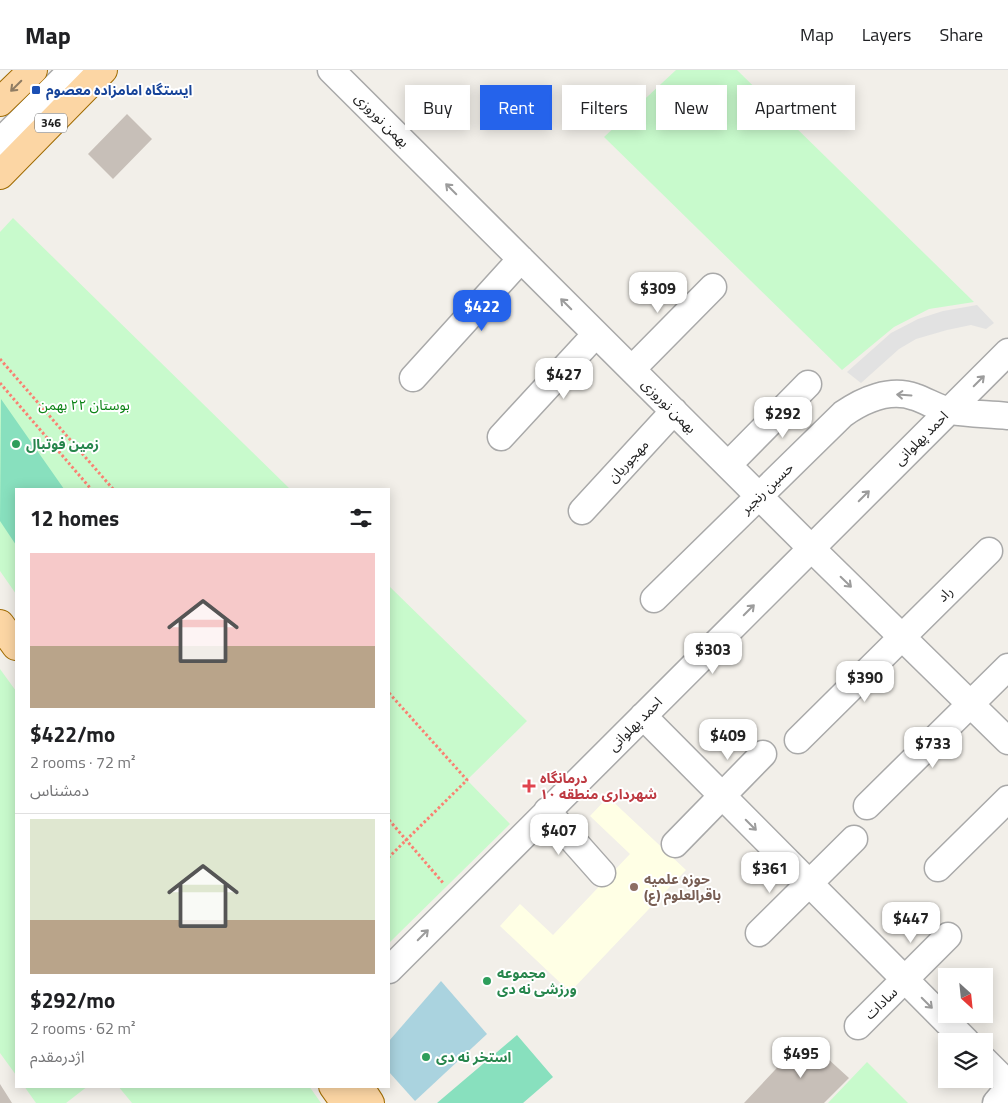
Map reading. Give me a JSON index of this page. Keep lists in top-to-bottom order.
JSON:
{
  "streets": {
    "main road": ["346"],
    "street": [
      "بهمن نوروزی",
      "احمد پهلوانی",
      "مهجوریان",
      "حسین رنجبر",
      "راد",
      "سادات"
    ]
  },
  "crossings": [
    ["بهمن نوروزی", "احمد پهلوانی"],
    ["بهمن نوروزی", "مهجوریان"],
    ["بهمن نوروزی", "حسین رنجبر"],
    ["بهمن نوروزی", "راد"],
    ["احمد پهلوانی", "حسین رنجبر"]
  ],
  "parks": ["بوستان ۲۲ بهمن"],
  "places": {
    "transit": ["ایستگاه امامزاده معصوم"],
    "other": [
      "زمین فوتبال",
      "حوزه علمیه باقرالعلوم (ع)",
      "مجموعه ورزشی نه دی",
      "استخر نه دی"
    ],
    "health": ["درمانگاه شهرداری منطقه ۱۰"]
  },
  "north": "bottom right",
  "page": {
    "header": "Map",
    "nav": ["Map", "Layers", "Share"],
    "chip": [
      "Buy",
      "Rent",
      "Filters",
      "New",
      "Apartment"
    ],
    "price": [
      "$309",
      "$422",
      "$427",
      "$292",
      "$303",
      "$390",
      "$409",
      "$733",
      "$407",
      "$361",
      "$447",
      "$495"
    ],
    "heading": "12 homes",
    "list": [
      {
        "name": "$422/mo",
        "note": "2 rooms · 72 m² · دمشناس"
      },
      {
        "name": "$292/mo",
        "note": "2 rooms · 62 m² · اژدرمقدم"
      }
    ]
  }
}
